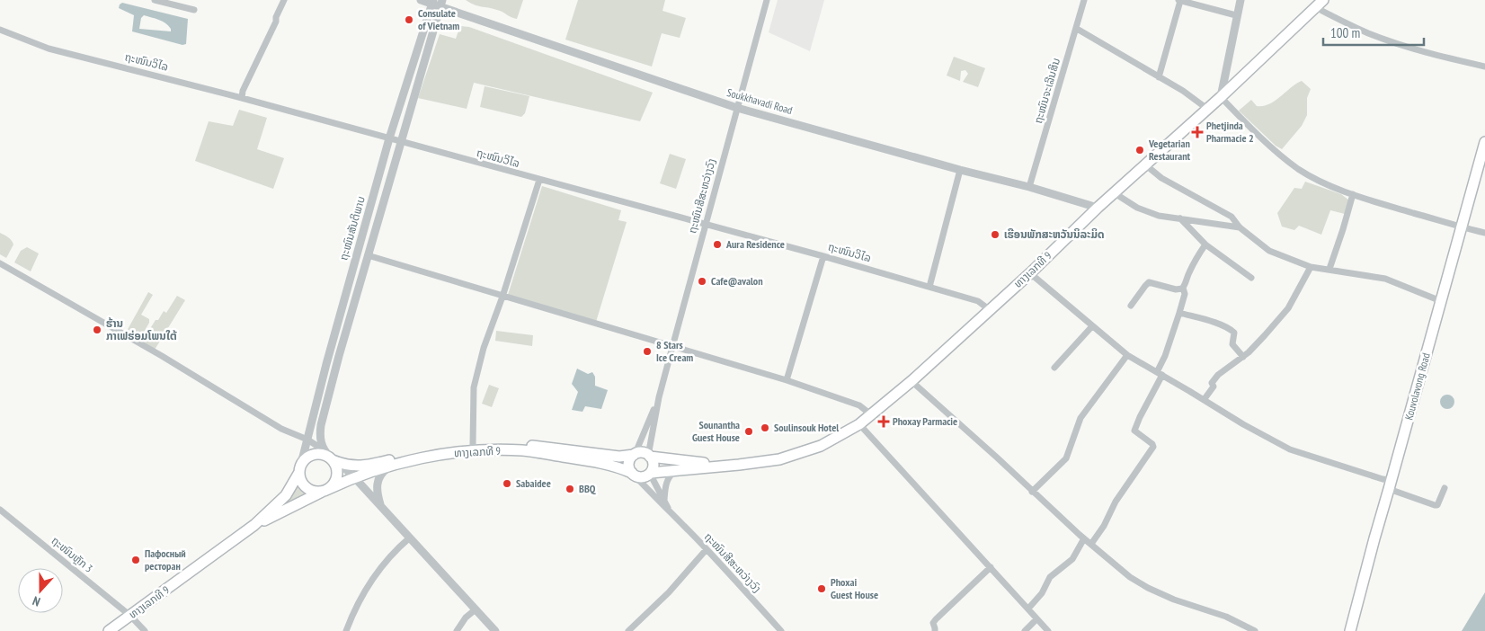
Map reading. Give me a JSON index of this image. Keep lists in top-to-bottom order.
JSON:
{
  "streets": {
    "main road": ["ທາງເລກທີ 9", "Kouvolavong Road"],
    "street": [
      "ຖະໜົນວິໄລ",
      "ຖະໜົນຈະເລີນສິນ",
      "Soukkhavadi Road",
      "ຖະໜົນສີສະຫວ່າງວົງ",
      "ຖະໜົນສັນຕິພາບ",
      "ຖະໜົນຫຼັກ 3"
    ]
  },
  "crossings": [
    ["ຖະໜົນວິໄລ", "ຖະໜົນສີສະຫວ່າງວົງ"],
    ["ຖະໜົນວິໄລ", "ຖະໜົນສັນຕິພາບ"],
    ["ຖະໜົນວິໄລ", "ທາງເລກທີ 9"],
    ["ຖະໜົນຈະເລີນສິນ", "Soukkhavadi Road"],
    ["Soukkhavadi Road", "ຖະໜົນສີສະຫວ່າງວົງ"],
    ["Soukkhavadi Road", "ຖະໜົນສັນຕິພາບ"],
    ["Soukkhavadi Road", "ທາງເລກທີ 9"],
    ["ຖະໜົນສັນຕິພາບ", "ທາງເລກທີ 9"],
    ["ທາງເລກທີ 9", "ຖະໜົນຫຼັກ 3"]
  ],
  "places": {
    "other": [
      "Consulate of Vietnam",
      "Vegetarian Restaurant",
      "ເຮືອນພັກສະຫວັນນິລະມິດ",
      "Aura Residence",
      "Cafe@avalon",
      "ຮ້ານ ກາເຟຮ່ອມໂພນໃຕ້",
      "8 Stars Ice Cream",
      "Soulinsouk Hotel",
      "Sounantha Guest House",
      "Sabaidee",
      "BBQ",
      "Пафосный ресторан",
      "Phoxai Guest House"
    ],
    "health": ["Phetjinda Pharmacie 2", "Phoxay Parmacie"]
  },
  "scale_bar": "100 m",
  "north": "bottom"
}
